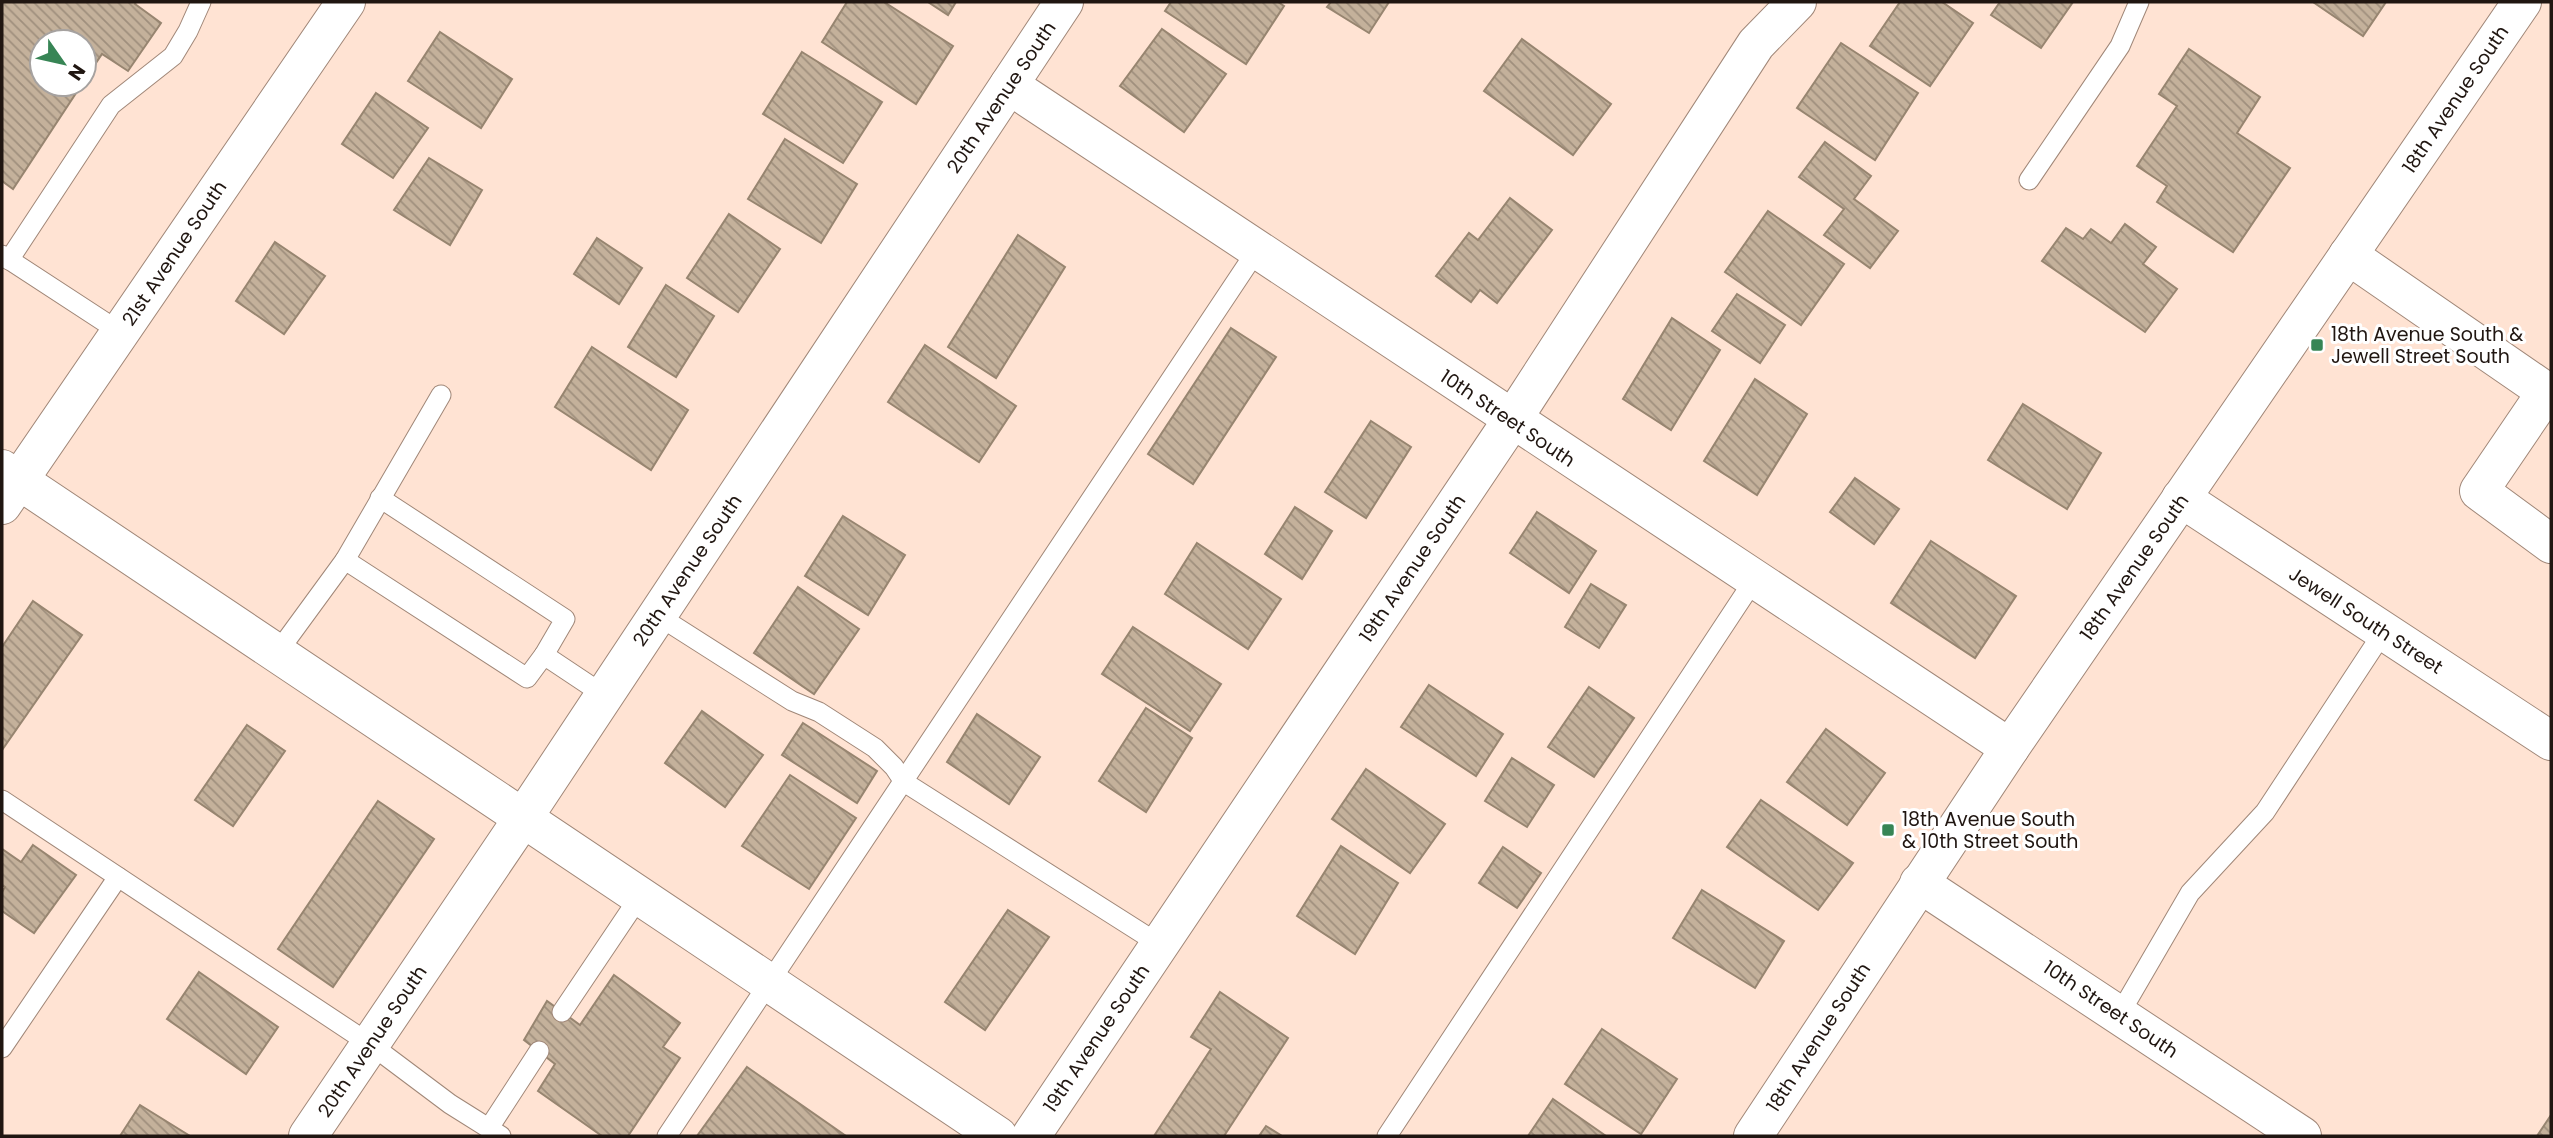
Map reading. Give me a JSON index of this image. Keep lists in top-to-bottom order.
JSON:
{
  "streets": {
    "street": [
      "20th Avenue South",
      "18th Avenue South",
      "21st Avenue South",
      "10th Street South",
      "19th Avenue South",
      "Jewell South Street"
    ]
  },
  "crossings": [
    ["20th Avenue South", "10th Street South"],
    ["18th Avenue South", "10th Street South"],
    ["18th Avenue South", "Jewell South Street"],
    ["10th Street South", "19th Avenue South"]
  ],
  "places": {
    "transit": ["18th Avenue South & Jewell Street South", "18th Avenue South & 10th Street South"]
  },
  "north": "bottom right"
}
